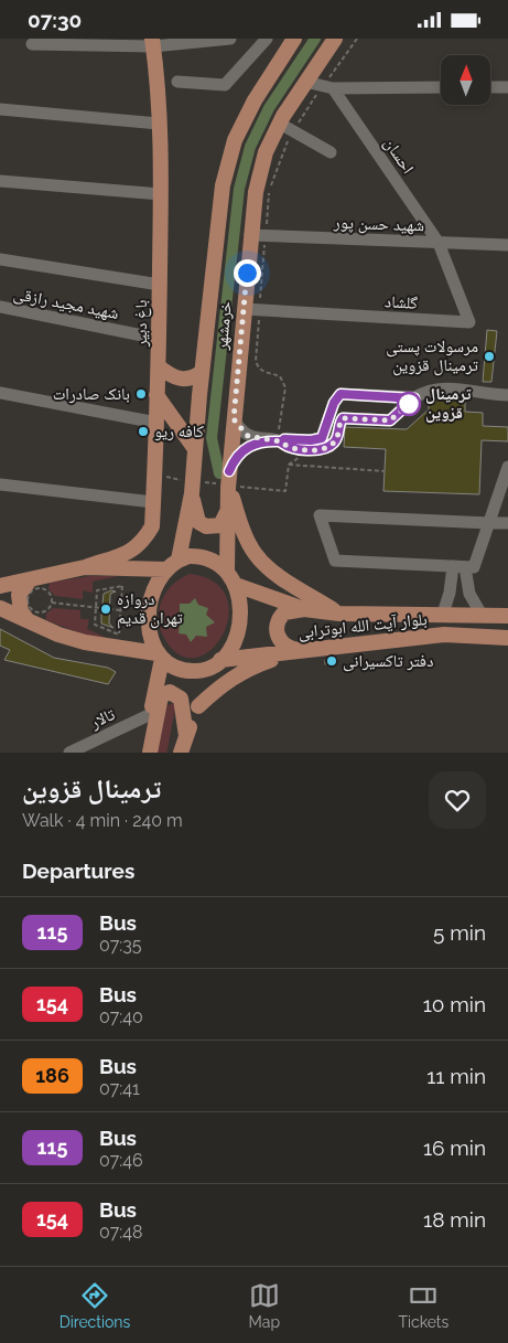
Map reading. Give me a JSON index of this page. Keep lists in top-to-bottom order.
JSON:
{
  "streets": {
    "main road": ["باغ دبیر", "خرمشهر", "بلوار آیت الله ابوترابی"],
    "street": [
      "احسان",
      "شهید حسن پور",
      "گلشاد",
      "شهید مجید رازقی",
      "تالار"
    ]
  },
  "crossings": [
    ["احسان", "شهید حسن پور"],
    ["احسان", "گلشاد"],
    ["شهید حسن پور", "گلشاد"],
    ["شهید حسن پور", "خرمشهر"],
    ["گلشاد", "خرمشهر"],
    ["شهید مجید رازقی", "باغ دبیر"],
    ["خرمشهر", "بلوار آیت الله ابوترابی"]
  ],
  "places": [
    "مرسولات پستی ترمینال قزوین",
    "بانک صادرات",
    "ترمینال قزوین",
    "کافه ریو",
    "دروازه تهران قدیم",
    "دفتر تاکسیرانی"
  ],
  "lines": ["bus line 115"],
  "north": "top",
  "page": {
    "status": "07:30",
    "heading": [
      ["ترمینال قزوین", "Walk · 4 min · 240 m"],
      "Departures"
    ],
    "list": [
      {
        "mark": "115",
        "name": "Bus",
        "note": "07:35",
        "value": "5 min"
      },
      {
        "mark": "154",
        "name": "Bus",
        "note": "07:40",
        "value": "10 min"
      },
      {
        "mark": "186",
        "name": "Bus",
        "note": "07:41",
        "value": "11 min"
      },
      {
        "mark": "115",
        "name": "Bus",
        "note": "07:46",
        "value": "16 min"
      },
      {
        "mark": "154",
        "name": "Bus",
        "note": "07:48",
        "value": "18 min"
      }
    ],
    "tabs": ["Directions", "Map", "Tickets"]
  }
}
